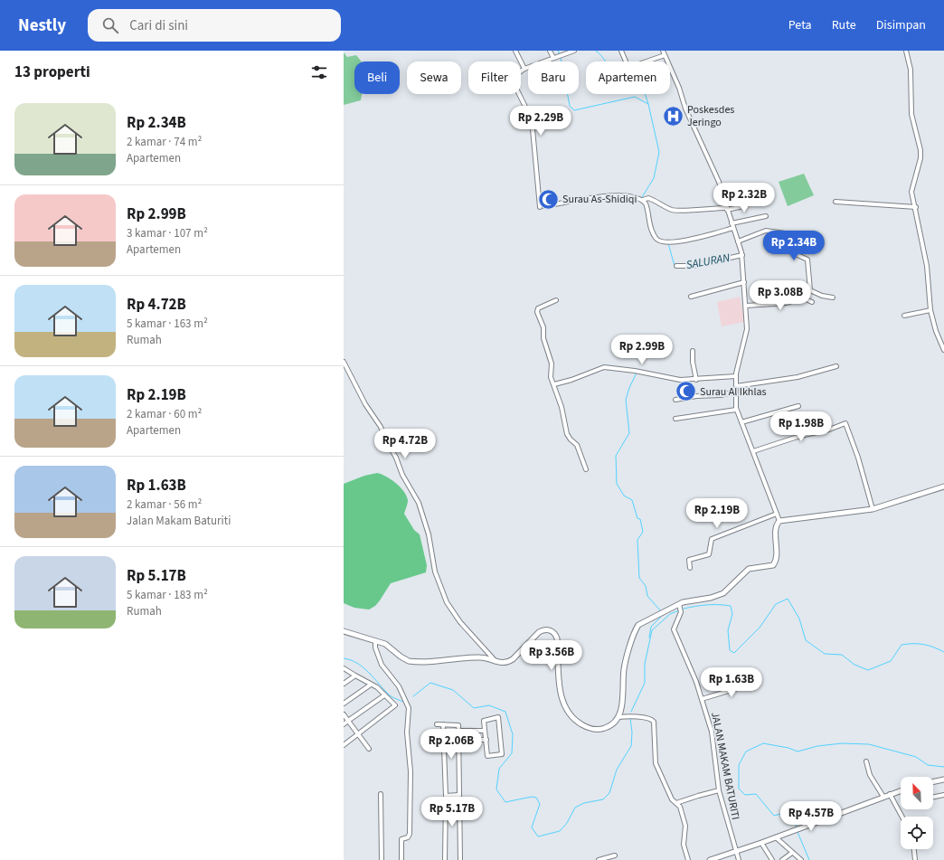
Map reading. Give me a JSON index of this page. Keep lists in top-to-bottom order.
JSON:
{
  "streets": {
    "street": ["JALAN MAKAM BATURITI"]
  },
  "water": ["SALURAN"],
  "places": {
    "hospital": ["Poskesdes Jeringo"],
    "mosque": ["Surau As-Shidiqi", "Surau Al Ikhlas"]
  },
  "north": "top left",
  "page": {
    "header": "Nestly",
    "search": "Cari di sini",
    "nav": ["Peta", "Rute", "Disimpan"],
    "heading": "13 properti",
    "chip": [
      "Beli",
      "Sewa",
      "Filter",
      "Baru",
      "Apartemen"
    ],
    "list": [
      {
        "name": "Rp 2.34B",
        "note": "2 kamar · 74 m² · Apartemen"
      },
      {
        "name": "Rp 2.99B",
        "note": "3 kamar · 107 m² · Apartemen"
      },
      {
        "name": "Rp 4.72B",
        "note": "5 kamar · 163 m² · Rumah"
      },
      {
        "name": "Rp 2.19B",
        "note": "2 kamar · 60 m² · Apartemen"
      },
      {
        "name": "Rp 1.63B",
        "note": "2 kamar · 56 m² · Jalan Makam Baturiti"
      },
      {
        "name": "Rp 5.17B",
        "note": "5 kamar · 183 m² · Rumah"
      }
    ],
    "price": [
      "Rp 2.29B",
      "Rp 2.32B",
      "Rp 2.34B",
      "Rp 3.08B",
      "Rp 2.99B",
      "Rp 1.98B",
      "Rp 4.72B",
      "Rp 2.19B",
      "Rp 3.56B",
      "Rp 1.63B",
      "Rp 2.06B",
      "Rp 5.17B",
      "Rp 4.57B"
    ]
  }
}
